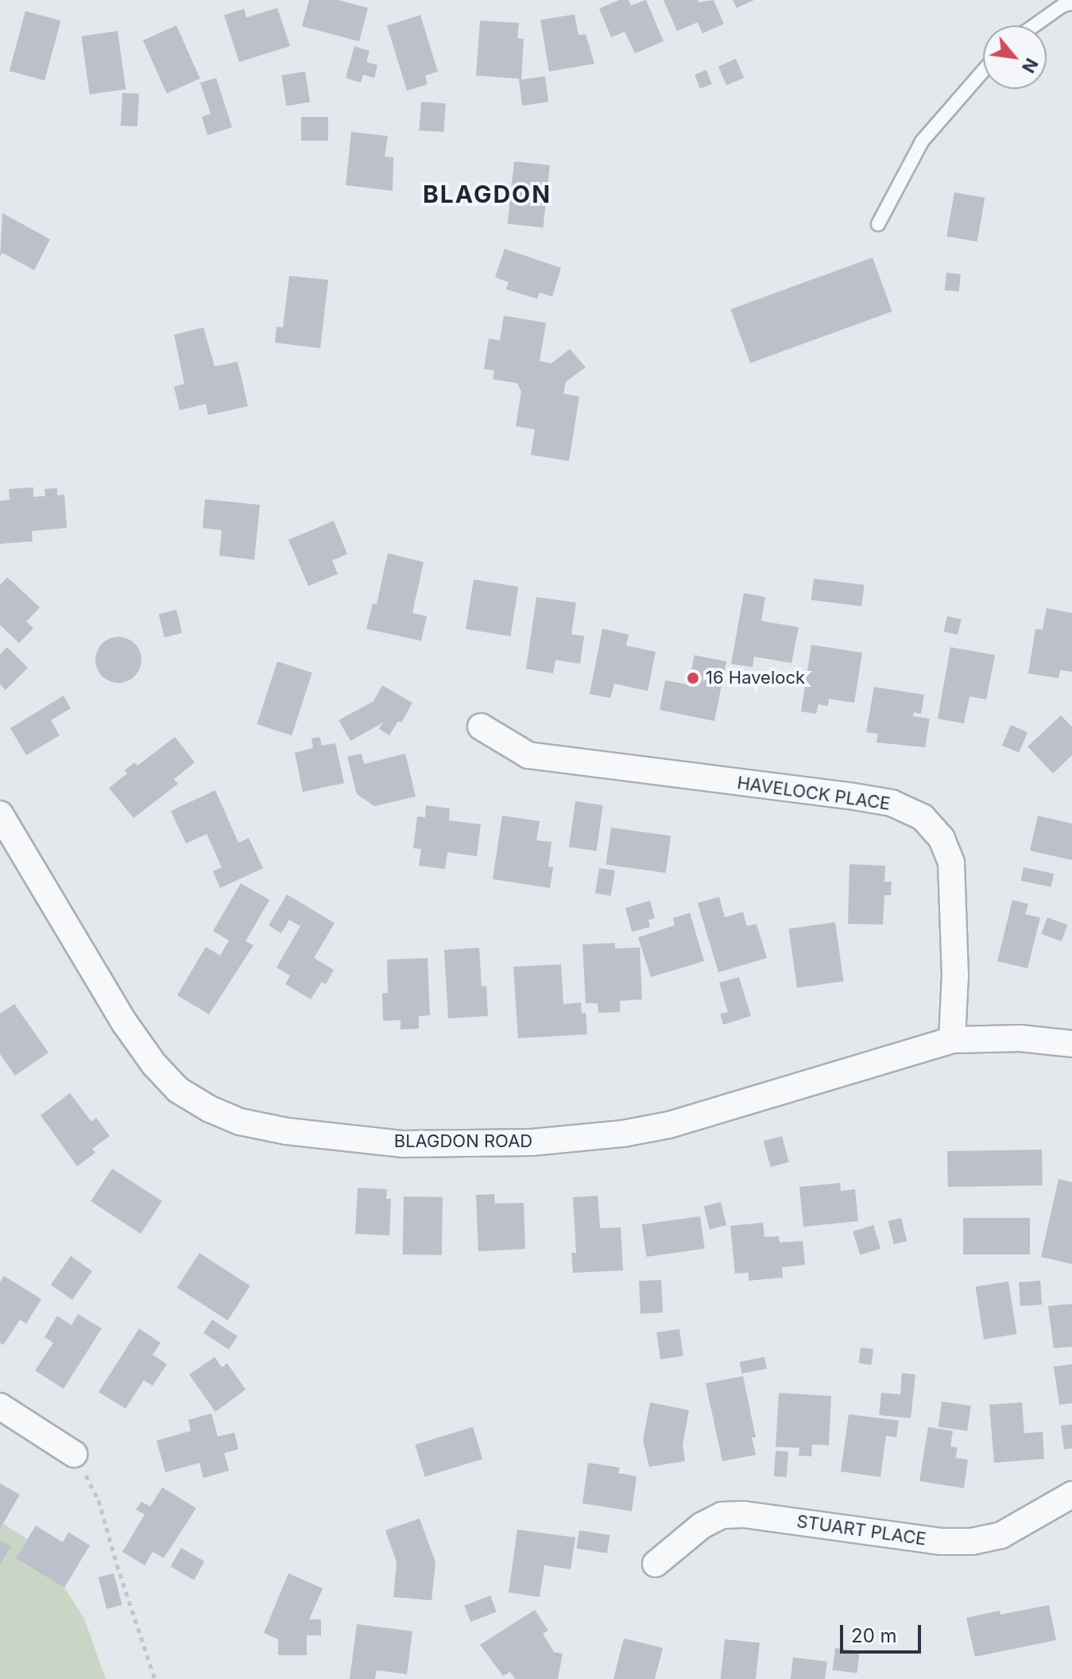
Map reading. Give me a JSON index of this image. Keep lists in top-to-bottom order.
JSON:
{
  "streets": {
    "street": ["HAVELOCK PLACE", "BLAGDON ROAD", "STUART PLACE"]
  },
  "crossings": [
    ["HAVELOCK PLACE", "BLAGDON ROAD"]
  ],
  "districts": ["BLAGDON"],
  "places": ["16 Havelock"],
  "scale_bar": "20 m",
  "north": "bottom right"
}
